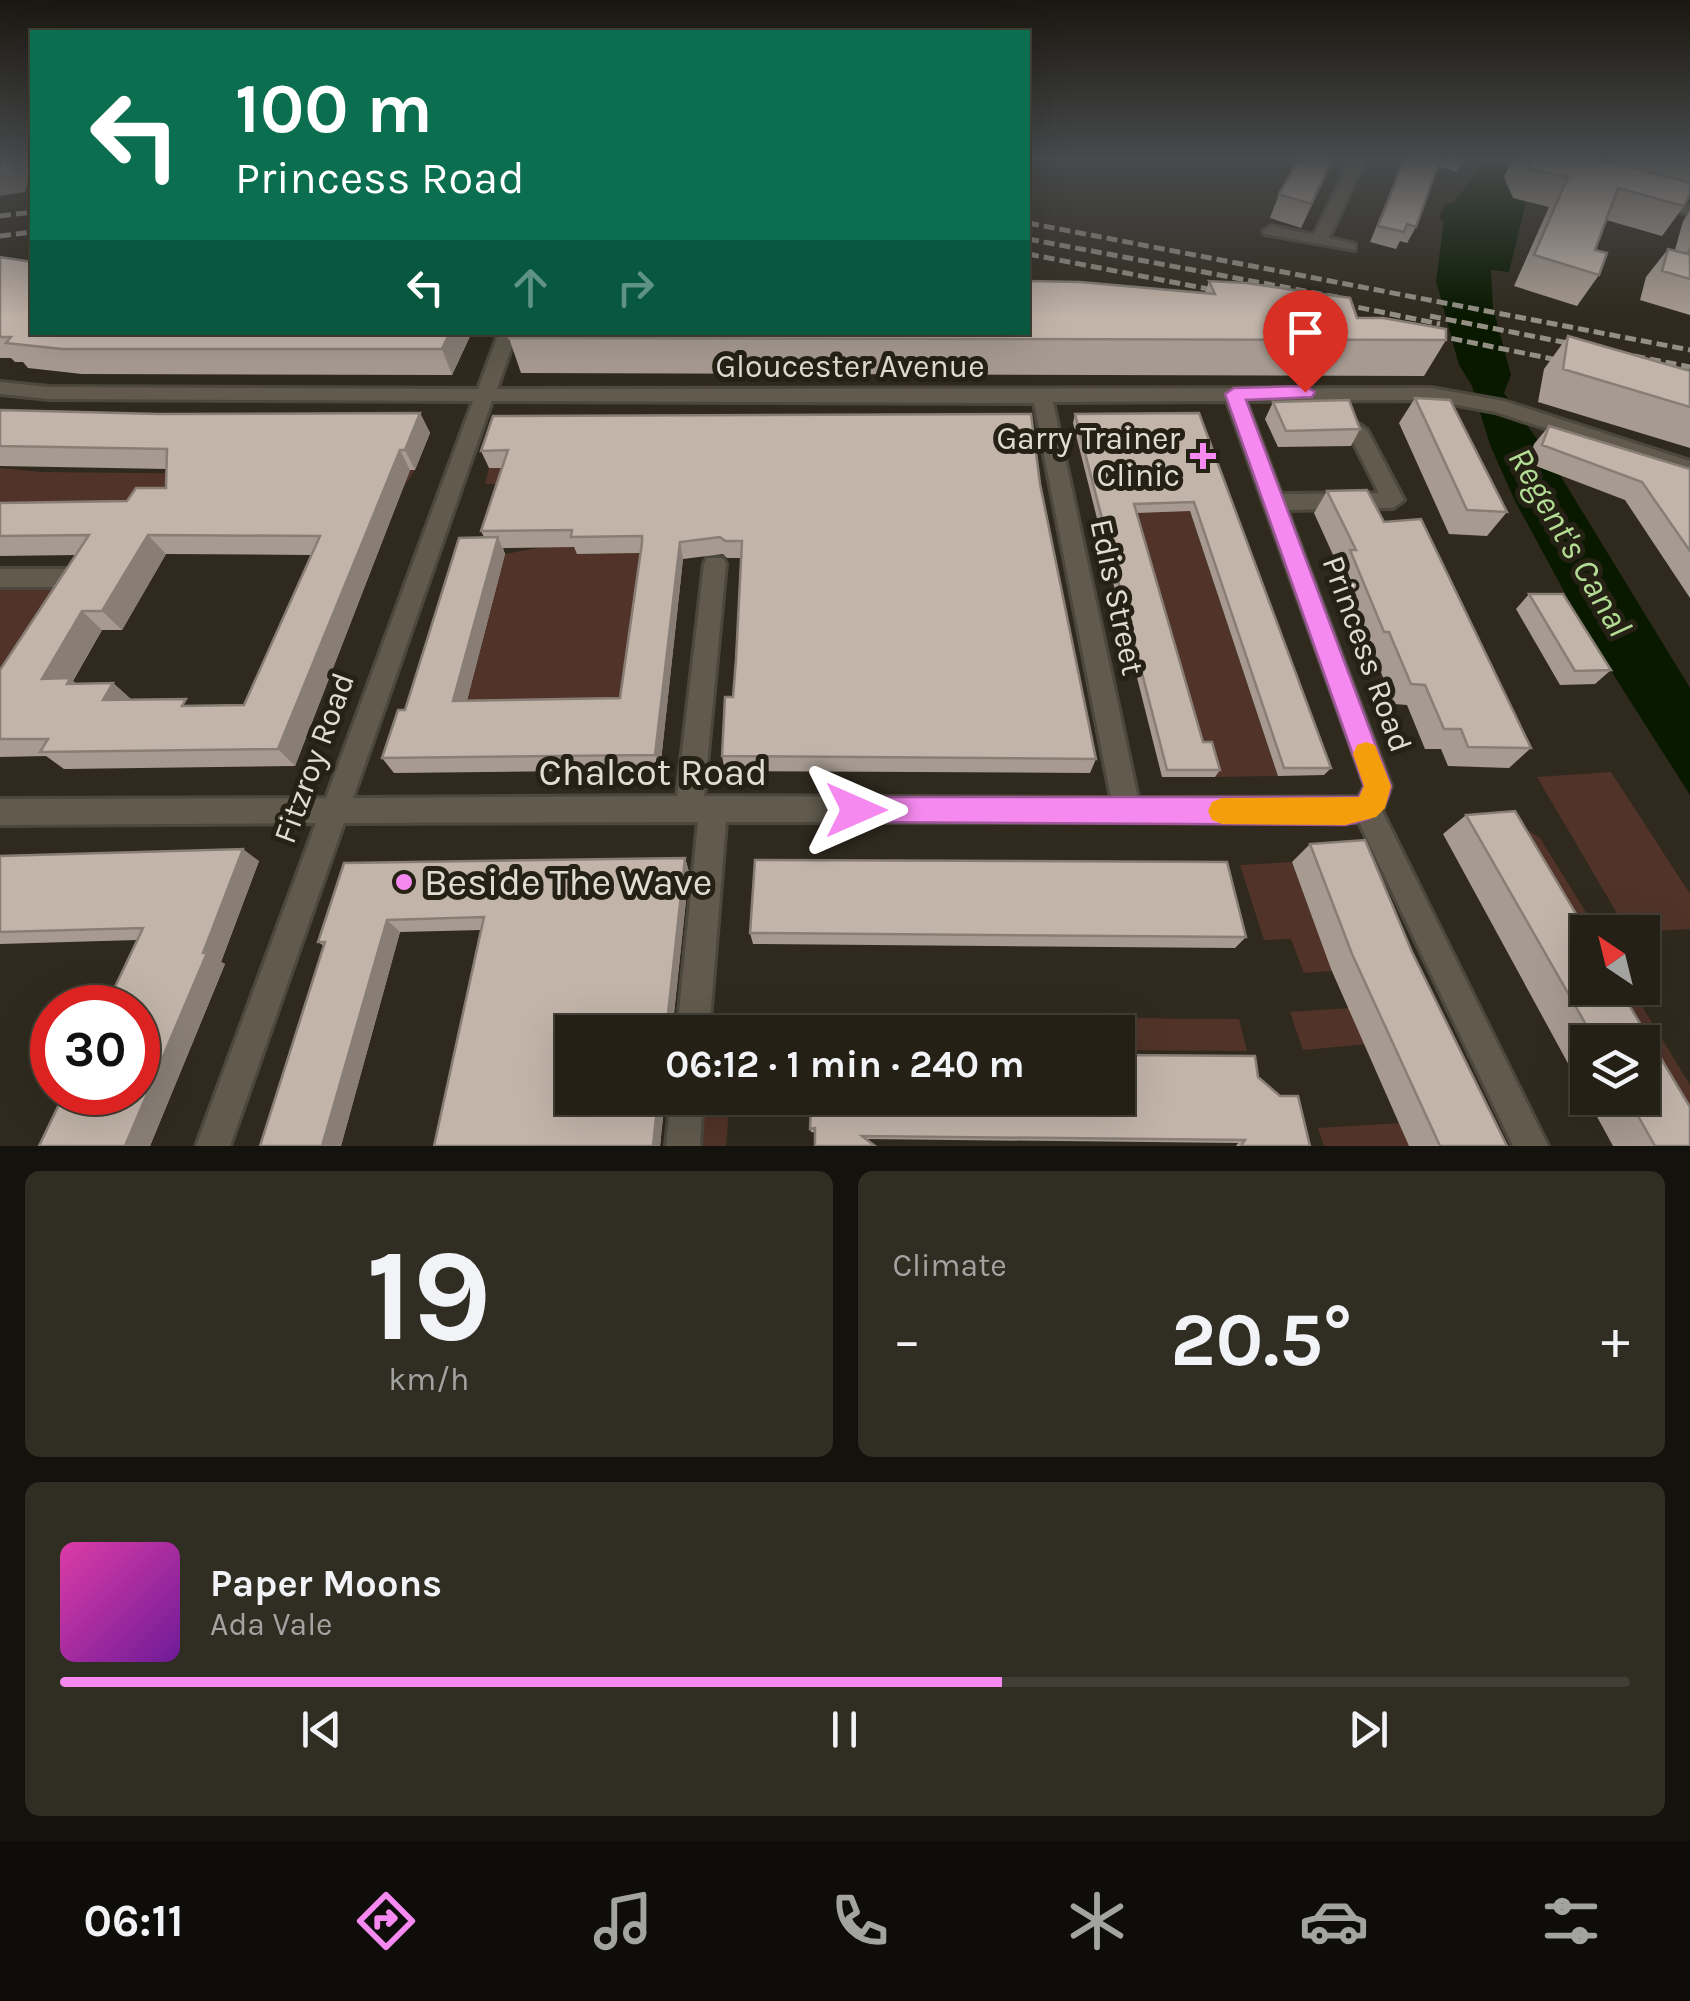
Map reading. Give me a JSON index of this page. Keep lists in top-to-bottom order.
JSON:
{
  "streets": {
    "street": [
      "Gloucester Avenue",
      "Edis Street",
      "Princess Road",
      "Fitzroy Road",
      "Chalcot Road"
    ]
  },
  "crossings": [
    ["Gloucester Avenue", "Edis Street"],
    ["Gloucester Avenue", "Princess Road"],
    ["Gloucester Avenue", "Fitzroy Road"],
    ["Edis Street", "Chalcot Road"],
    ["Princess Road", "Chalcot Road"],
    ["Fitzroy Road", "Chalcot Road"]
  ],
  "water": ["Regent's Canal"],
  "places": {
    "health": ["Garry Trainer Clinic"],
    "other": ["Beside The Wave"]
  },
  "north": "top left",
  "page": {
    "turn": ["100 m", "Princess Road"],
    "limit": "30",
    "trip": "06:12 · 1 min · 240 m",
    "tile": [
      ["19", "km/h"],
      "Climate"
    ],
    "heat": ["−", "20.5°", "+"],
    "song": ["Paper Moons", "Ada Vale"],
    "tabs": "06:11"
  }
}
